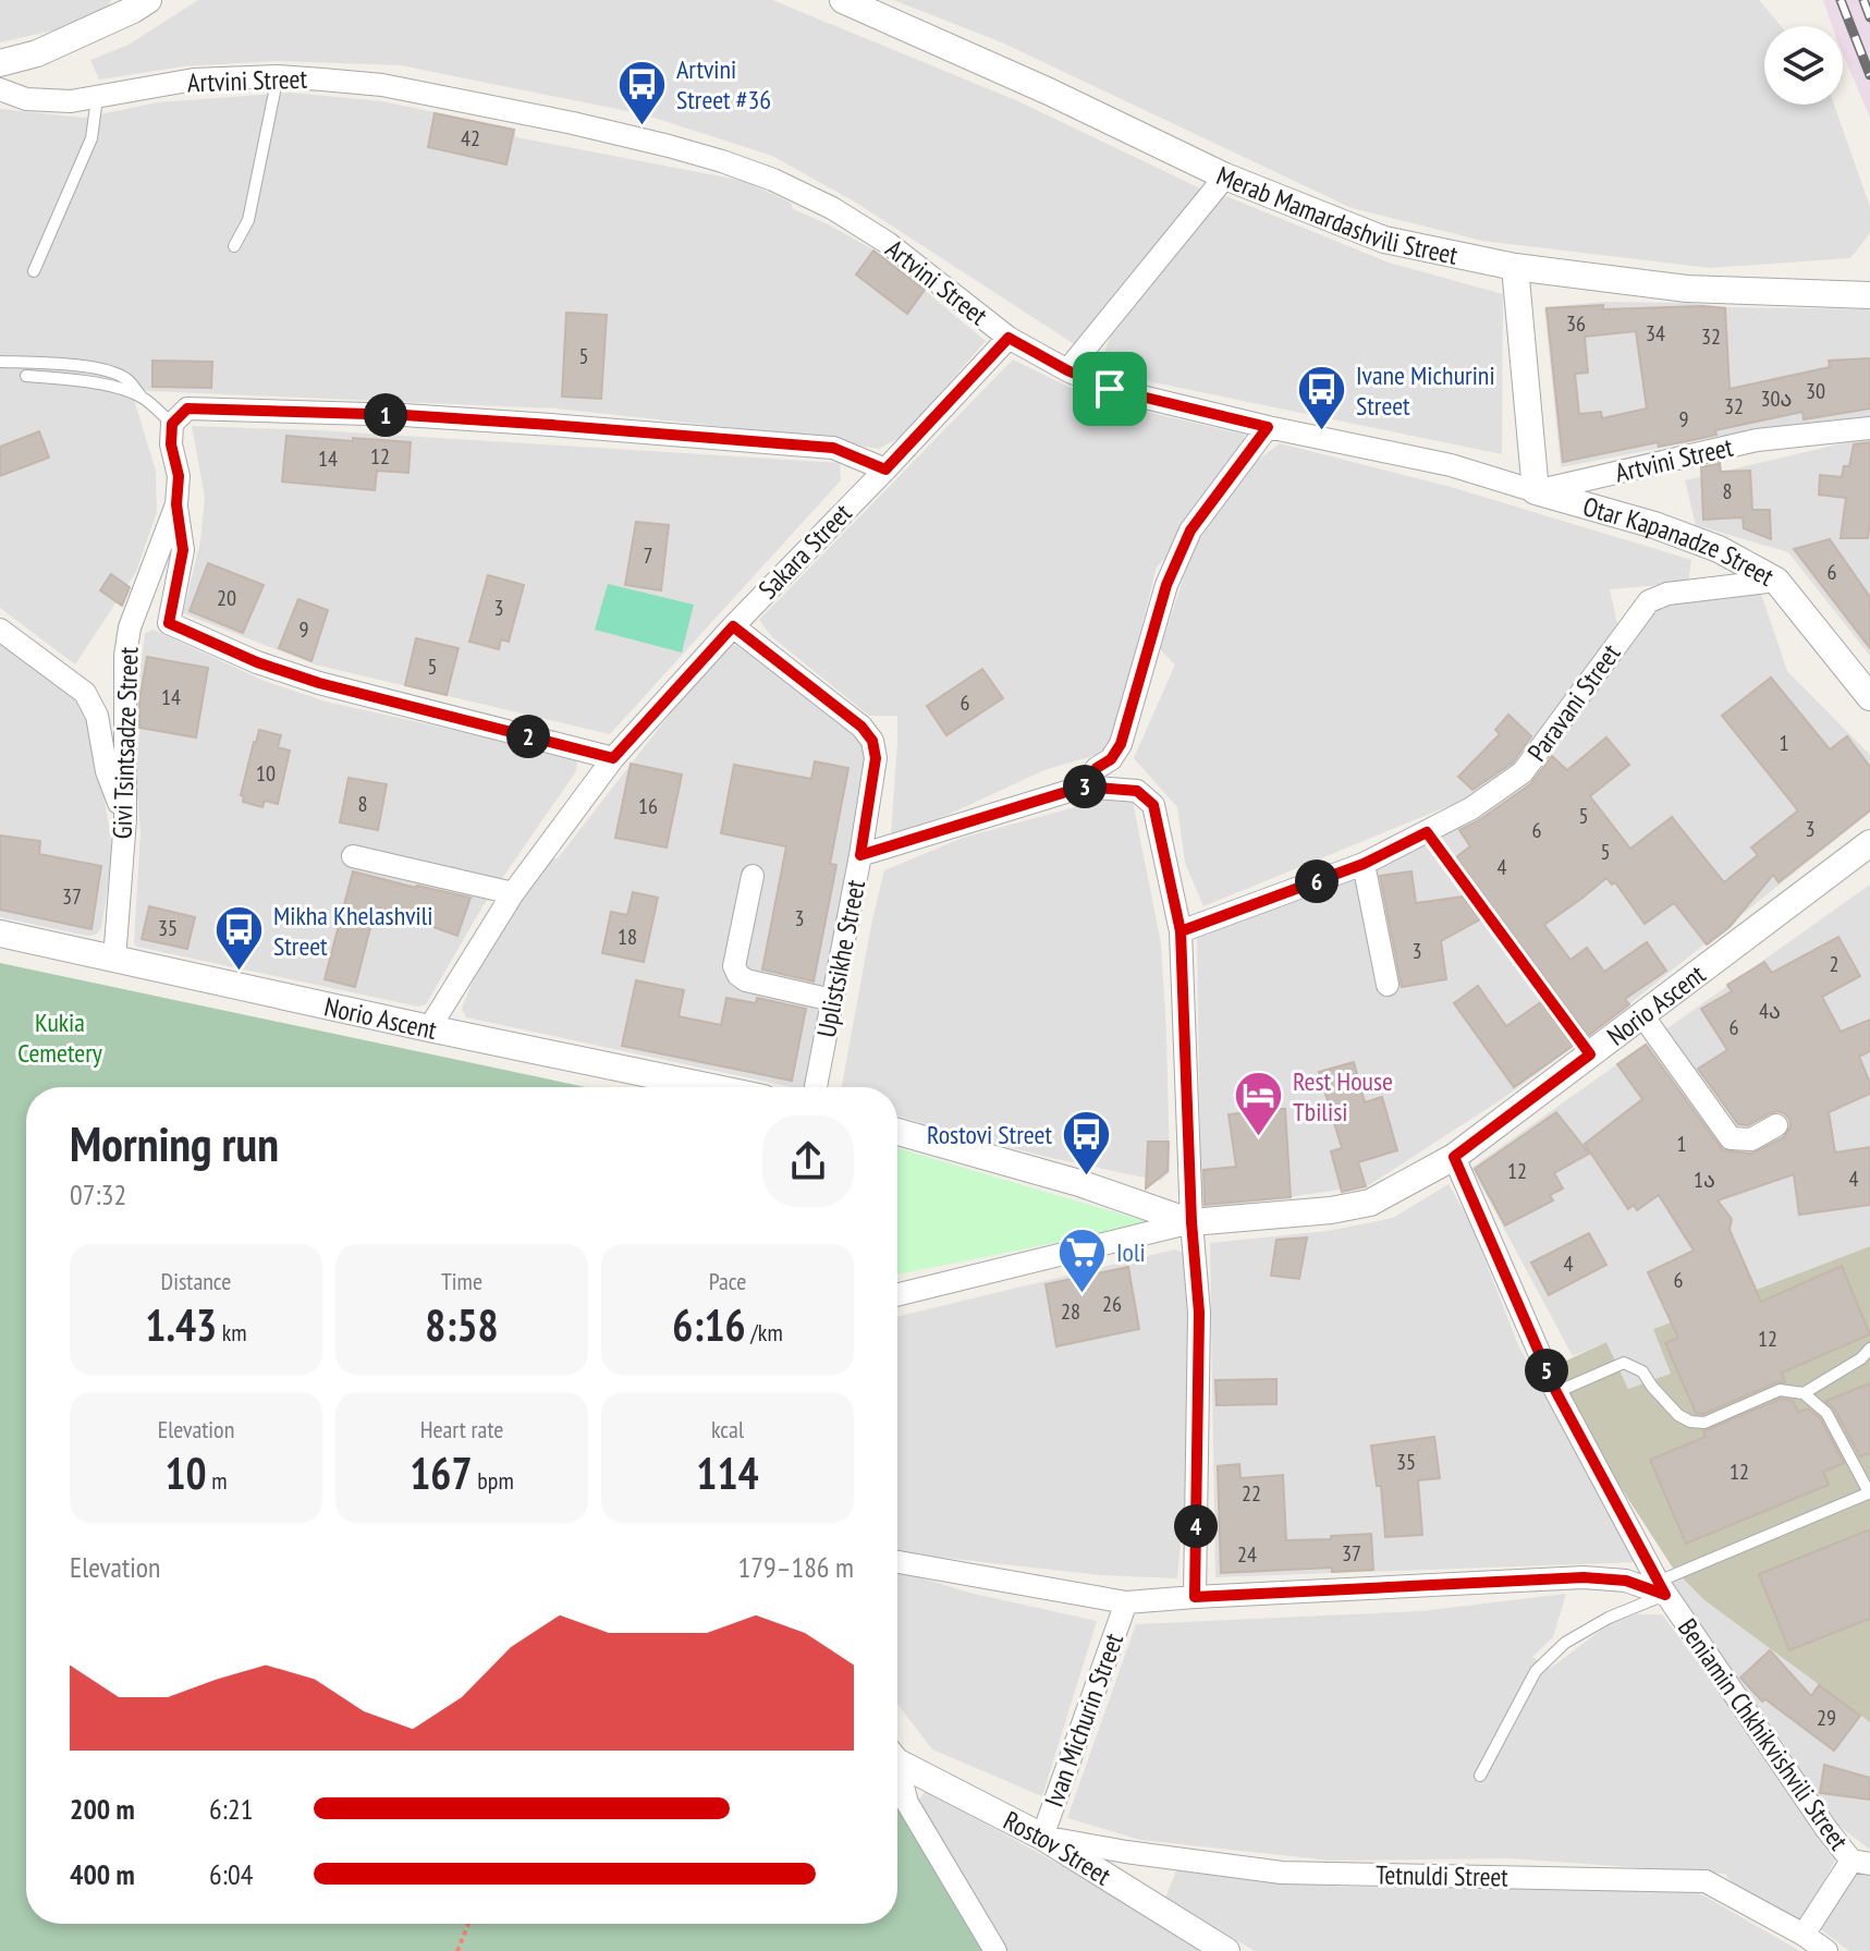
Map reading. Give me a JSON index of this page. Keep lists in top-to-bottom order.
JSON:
{
  "streets": {
    "street": [
      "Artvini Street",
      "Merab Mamardashvili Street",
      "Otar Kapanadze Street",
      "Sakara Street",
      "Paravani Street",
      "Givi Tsintsadze Street",
      "Uplistsikhe Street",
      "Norio Ascent",
      "Ivan Michurin Street",
      "Beniamin Chkhikvishvili Street",
      "Rostov Street",
      "Tetnuldi Street"
    ]
  },
  "crossings": [
    ["Artvini Street", "Otar Kapanadze Street"],
    ["Artvini Street", "Sakara Street"],
    ["Otar Kapanadze Street", "Paravani Street"],
    ["Sakara Street", "Uplistsikhe Street"],
    ["Sakara Street", "Norio Ascent"],
    ["Givi Tsintsadze Street", "Norio Ascent"],
    ["Ivan Michurin Street", "Beniamin Chkhikvishvili Street"],
    ["Ivan Michurin Street", "Rostov Street"],
    ["Ivan Michurin Street", "Tetnuldi Street"],
    ["Rostov Street", "Tetnuldi Street"]
  ],
  "parks": ["Kukia Cemetery"],
  "places": {
    "bus stop": [
      "Artvini Street #36",
      "Ivane Michurini Street",
      "Mikha Khelashvili Street",
      "Rostovi Street"
    ],
    "hotel": ["Rest House Tbilisi"],
    "supermarket": ["Ioli"]
  },
  "house_numbers": [
    "42",
    "36",
    "34",
    "32",
    "5",
    "30",
    "30ა",
    "32",
    "9",
    "12",
    "14",
    "8",
    "7",
    "6",
    "20",
    "3",
    "9",
    "5",
    "14",
    "6",
    "1",
    "10",
    "8",
    "16",
    "5",
    "3",
    "6",
    "5",
    "4",
    "37",
    "3",
    "35",
    "18",
    "3",
    "2",
    "4ა",
    "6",
    "1",
    "12",
    "4",
    "1ა",
    "4",
    "6",
    "26",
    "28",
    "12",
    "35",
    "12",
    "22",
    "37",
    "24",
    "29"
  ],
  "page": {
    "pins": [
      "1",
      "2",
      "3",
      "6",
      "5",
      "4"
    ],
    "heading": ["Morning run", "07:32"],
    "stats": [
      ["Distance", "1.43 km"],
      ["Time", "8:58"],
      ["Pace", "6:16 /km"],
      ["Elevation", "10 m"],
      ["Heart rate", "167 bpm"],
      ["kcal", "114"]
    ],
    "chart": ["Elevation", "179–186 m"],
    "list": [
      {
        "name": "200 m",
        "note": "6:21"
      },
      {
        "name": "400 m",
        "note": "6:04"
      }
    ]
  }
}
